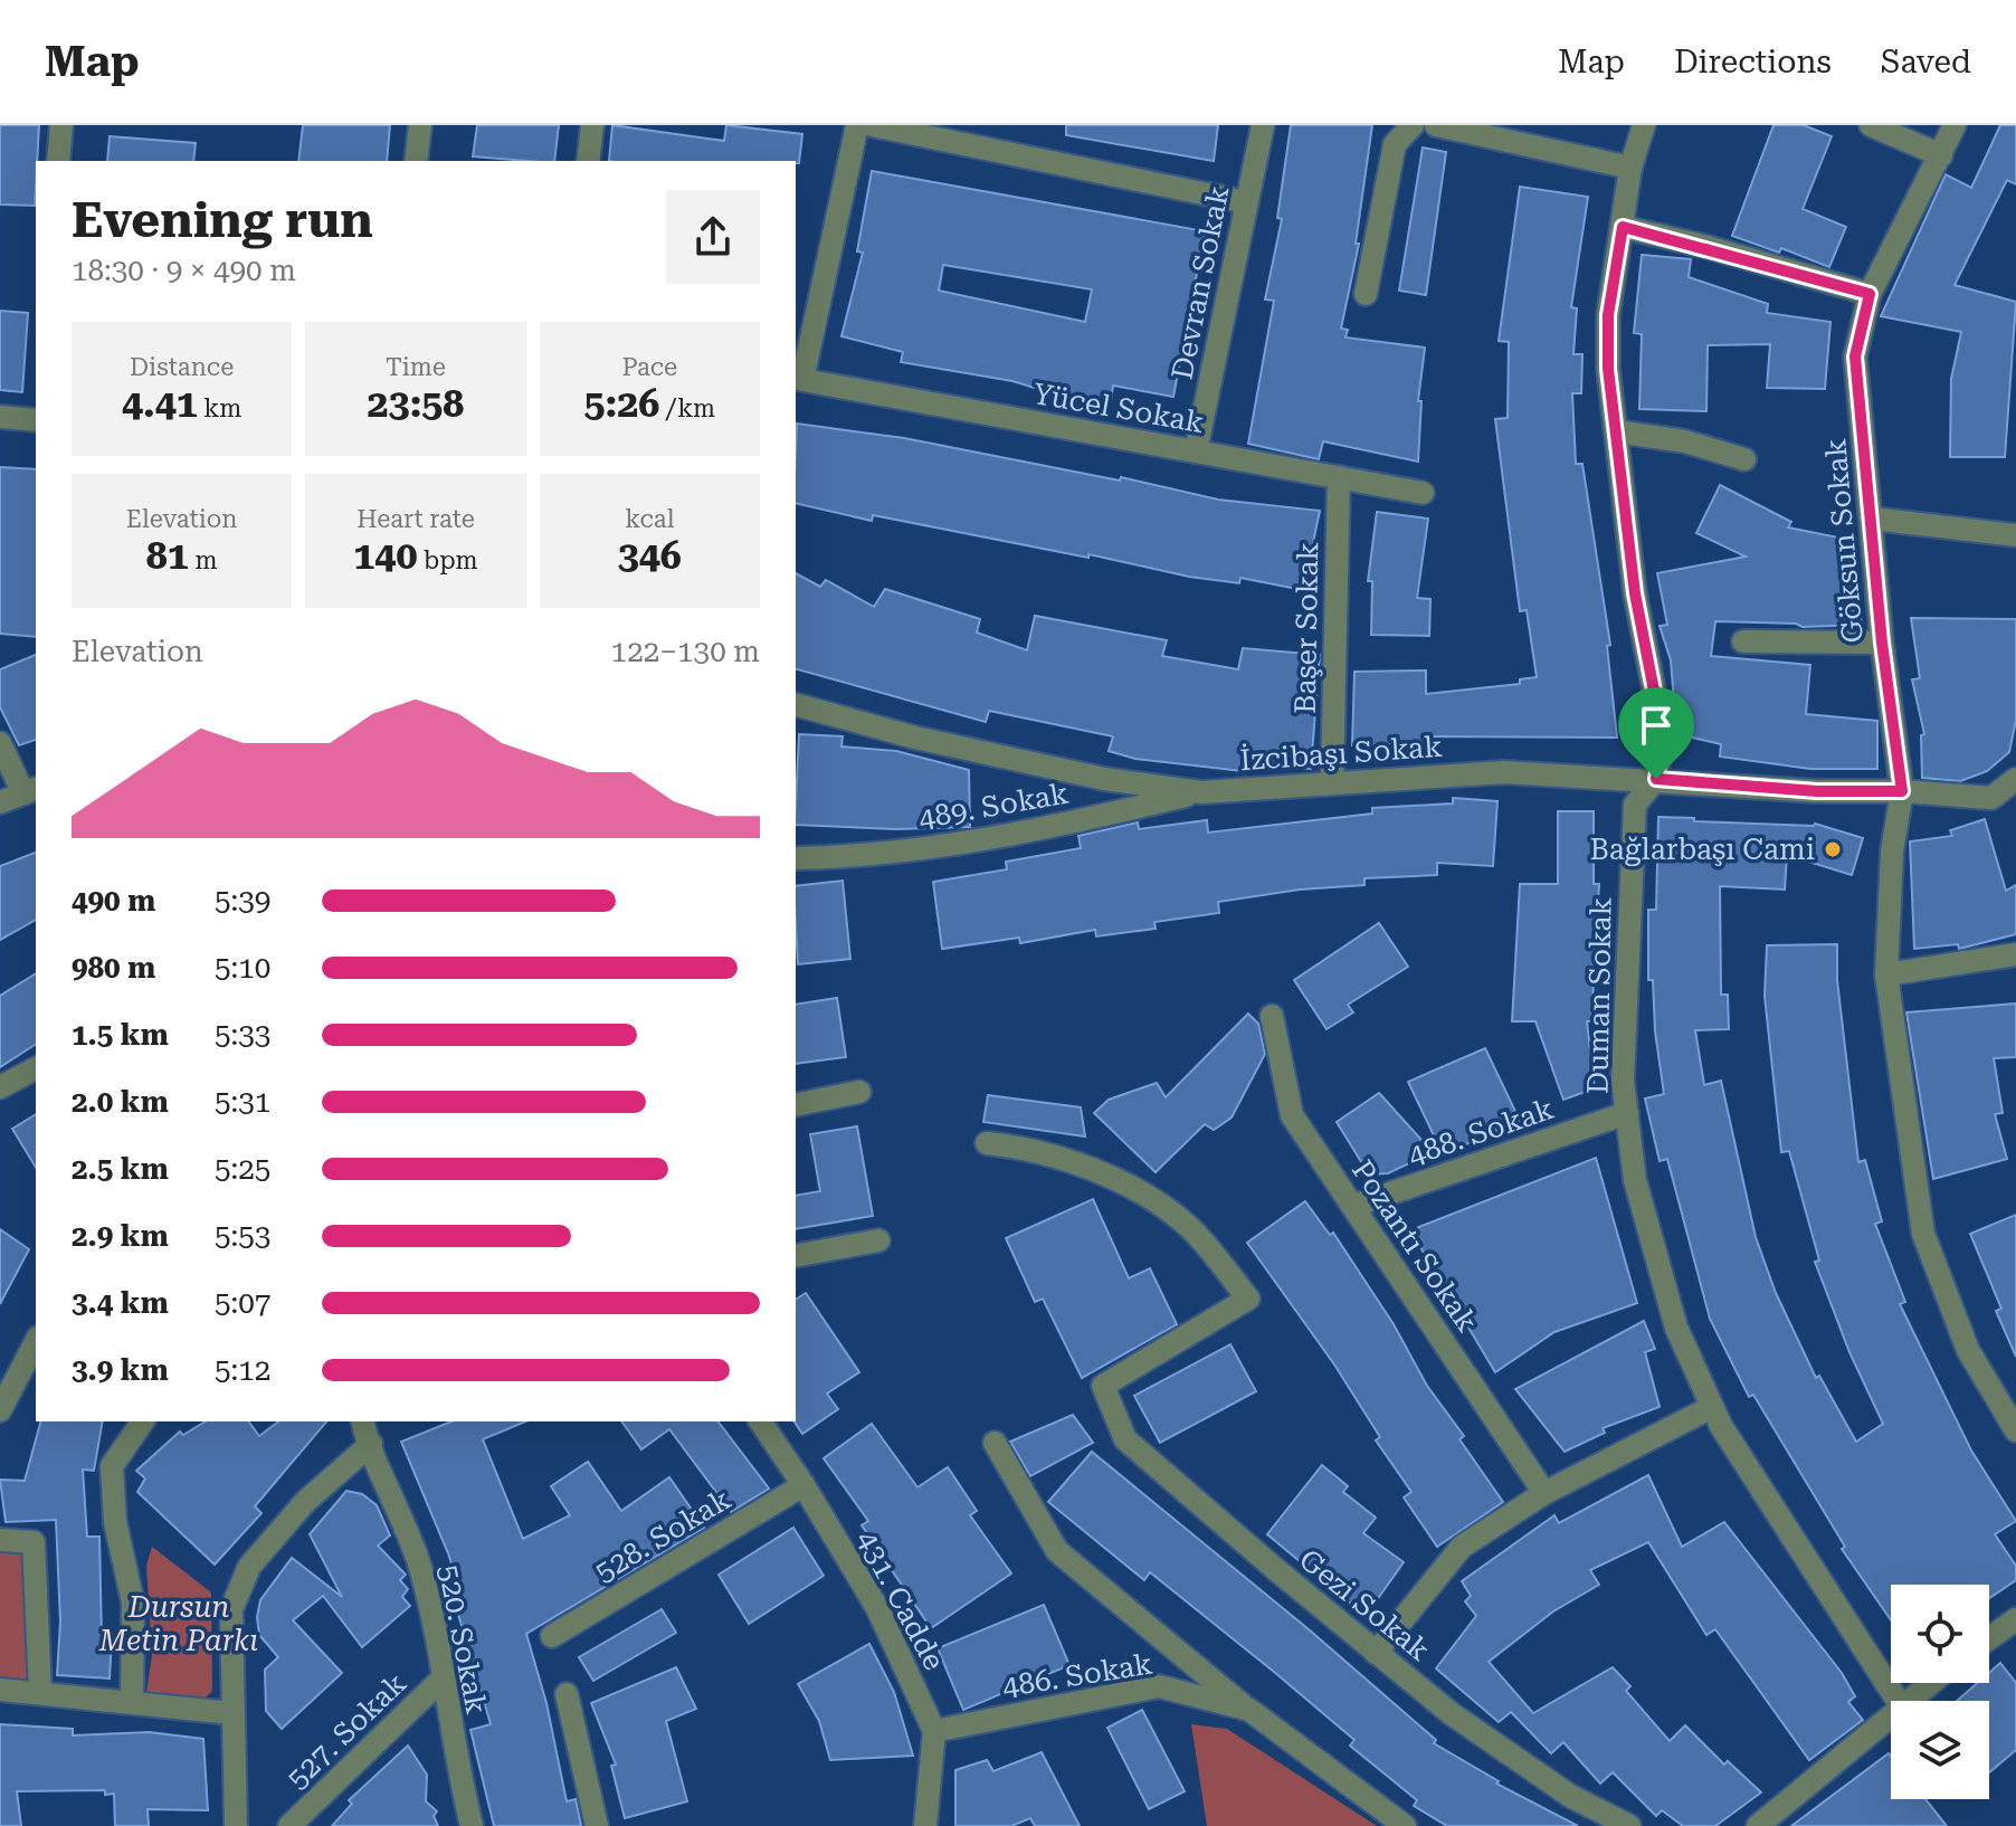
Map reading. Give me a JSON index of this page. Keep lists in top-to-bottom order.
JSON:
{
  "streets": {
    "street": [
      "Devran Sokak",
      "Yücel Sokak",
      "Göksun Sokak",
      "Başer Sokak",
      "İzcibaşı Sokak",
      "489. Sokak",
      "Duman Sokak",
      "488. Sokak",
      "Pozantı Sokak",
      "528. Sokak",
      "431. Cadde",
      "Gezi Sokak",
      "520. Sokak",
      "486. Sokak",
      "527. Sokak"
    ]
  },
  "crossings": [
    ["Devran Sokak", "Yücel Sokak"],
    ["Yücel Sokak", "Başer Sokak"],
    ["Göksun Sokak", "İzcibaşı Sokak"],
    ["Başer Sokak", "İzcibaşı Sokak"],
    ["İzcibaşı Sokak", "489. Sokak"],
    ["İzcibaşı Sokak", "Duman Sokak"],
    ["Duman Sokak", "488. Sokak"],
    ["488. Sokak", "Pozantı Sokak"],
    ["528. Sokak", "431. Cadde"],
    ["431. Cadde", "486. Sokak"],
    ["520. Sokak", "527. Sokak"]
  ],
  "parks": ["Dursun Metin Parkı"],
  "places": ["Bağlarbaşı Cami"],
  "page": {
    "header": "Map",
    "nav": ["Map", "Directions", "Saved"],
    "heading": ["Evening run", "18:30 · 9 × 490 m"],
    "stats": [
      ["Distance", "4.41 km"],
      ["Time", "23:58"],
      ["Pace", "5:26 /km"],
      ["Elevation", "81 m"],
      ["Heart rate", "140 bpm"],
      ["kcal", "346"]
    ],
    "chart": ["Elevation", "122–130 m"],
    "list": [
      {
        "name": "490 m",
        "note": "5:39"
      },
      {
        "name": "980 m",
        "note": "5:10"
      },
      {
        "name": "1.5 km",
        "note": "5:33"
      },
      {
        "name": "2.0 km",
        "note": "5:31"
      },
      {
        "name": "2.5 km",
        "note": "5:25"
      },
      {
        "name": "2.9 km",
        "note": "5:53"
      },
      {
        "name": "3.4 km",
        "note": "5:07"
      },
      {
        "name": "3.9 km",
        "note": "5:12"
      }
    ]
  }
}
